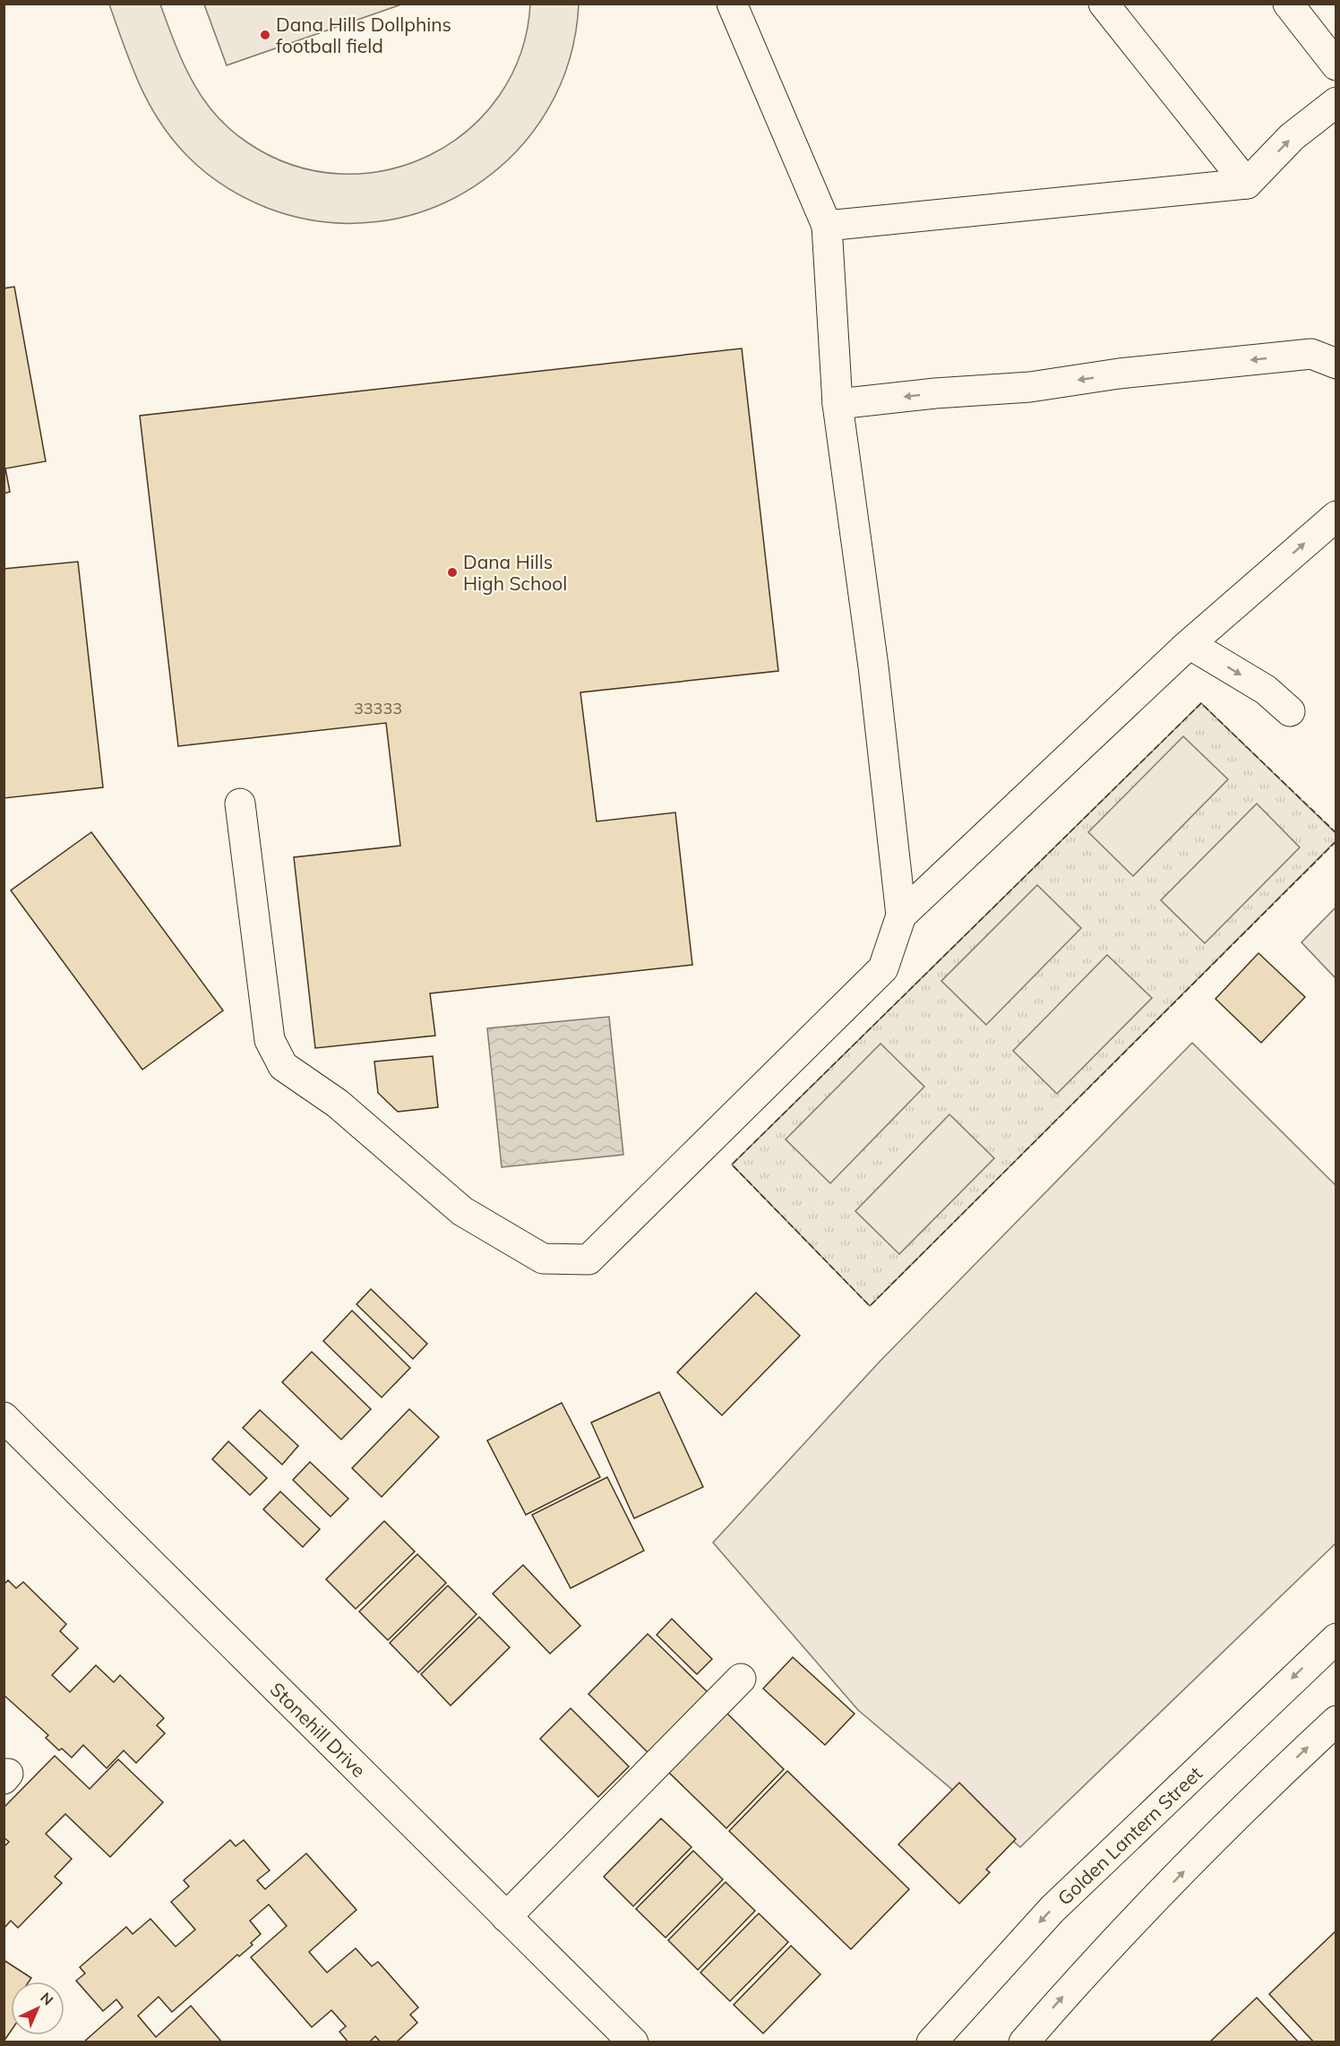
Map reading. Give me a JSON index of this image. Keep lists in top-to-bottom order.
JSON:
{
  "streets": {
    "main road": ["Stonehill Drive", "Golden Lantern Street"]
  },
  "places": ["Dana Hills Dollphins football field", "Dana Hills High School"],
  "house_numbers": ["33333"],
  "north": "top right"
}
